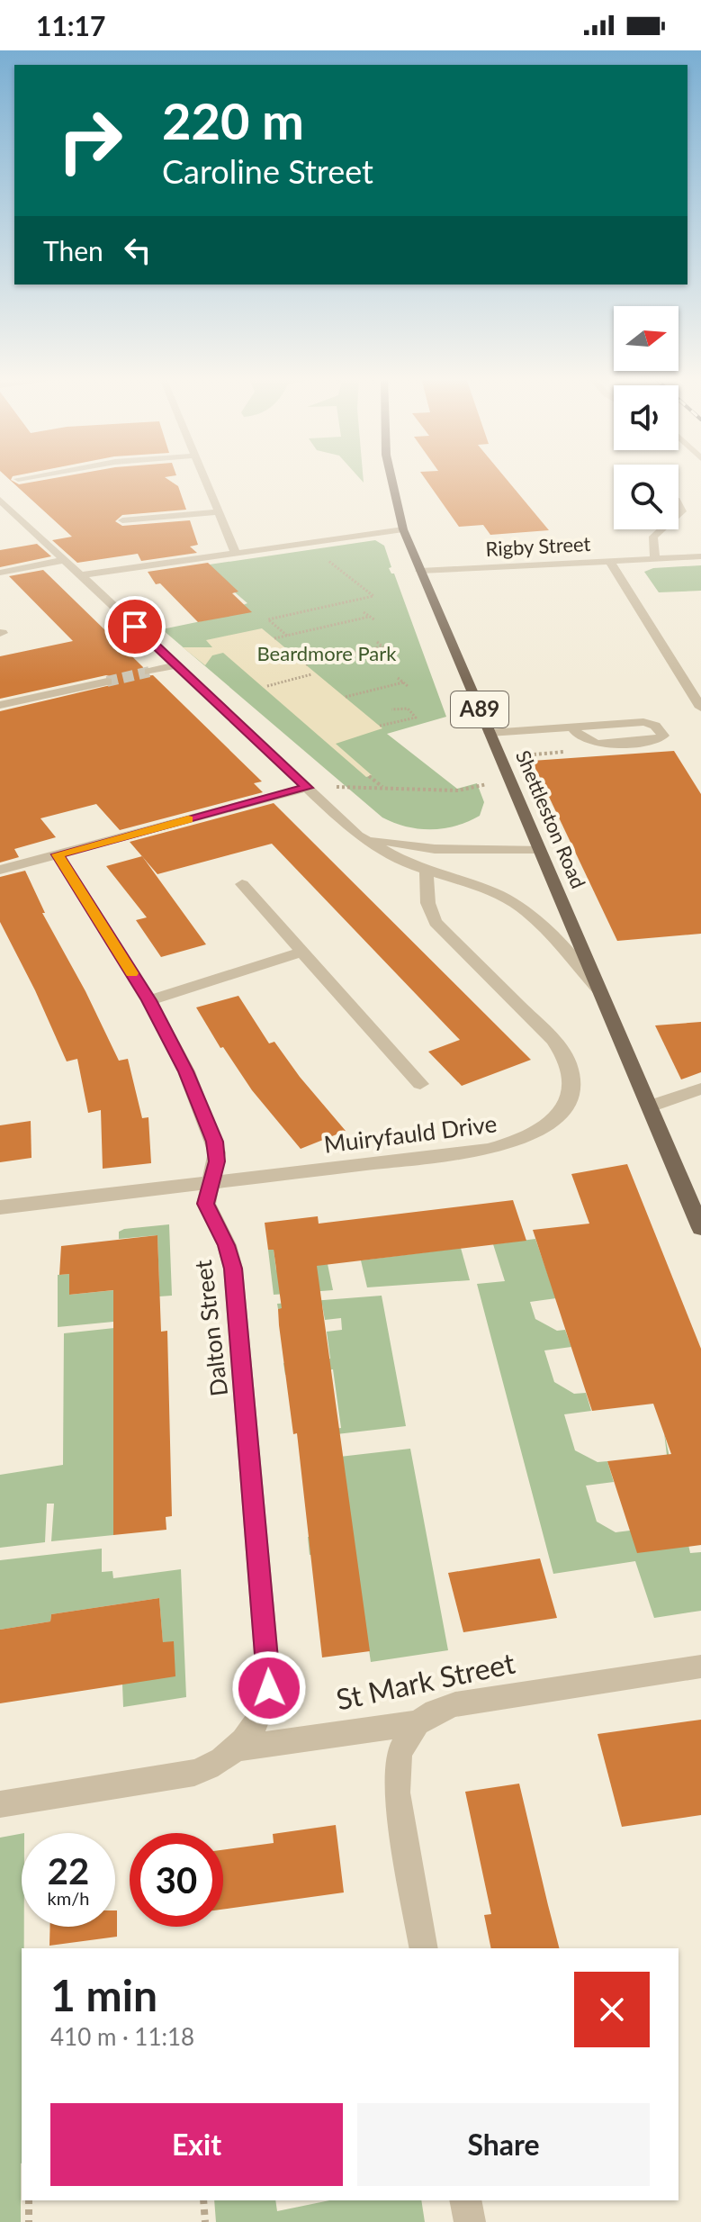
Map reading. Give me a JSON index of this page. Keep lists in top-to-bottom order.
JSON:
{
  "streets": {
    "main road": ["A89", "Shettleston Road"],
    "street": [
      "Rigby Street",
      "Muiryfauld Drive",
      "Dalton Street",
      "St Mark Street"
    ]
  },
  "crossings": [
    ["Rigby Street", "Shettleston Road"],
    ["Muiryfauld Drive", "Dalton Street"],
    ["Dalton Street", "St Mark Street"]
  ],
  "parks": ["Beardmore Park"],
  "north": "right",
  "page": {
    "status": "11:17",
    "turn": ["220 m", "Caroline Street"],
    "then": "Then",
    "speed": "22 km/h",
    "limit": "30",
    "heading": ["1 min", "410 m · 11:18"],
    "buttons": ["Exit", "Share"]
  }
}
